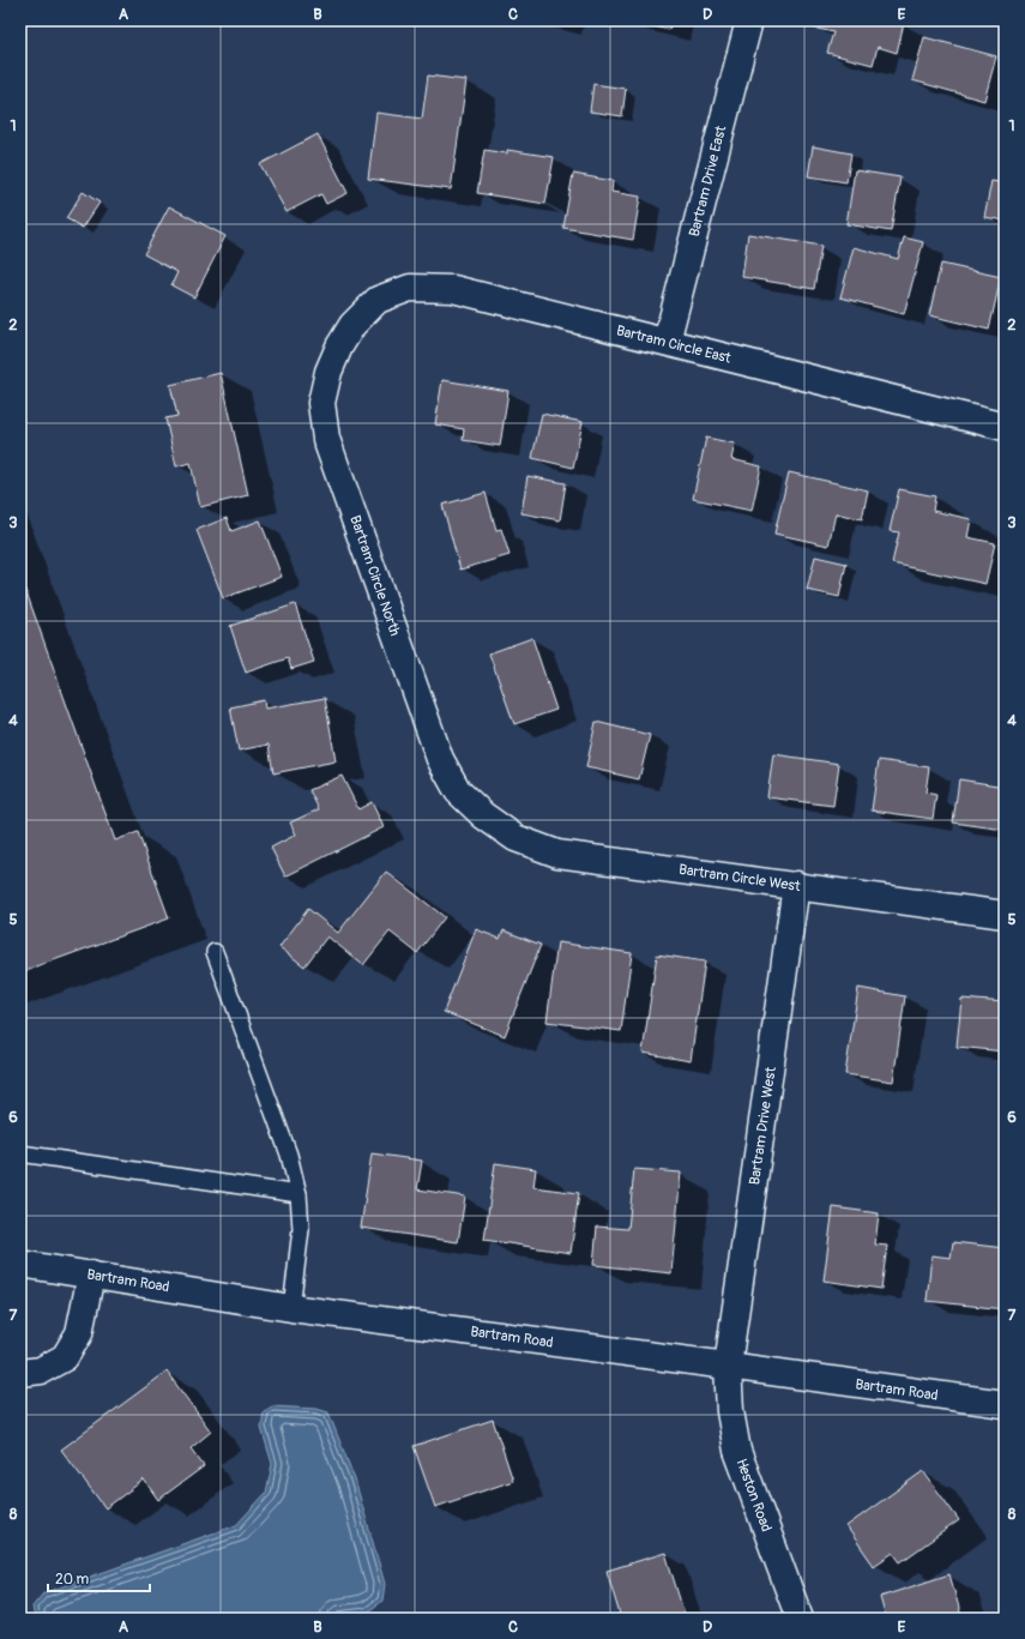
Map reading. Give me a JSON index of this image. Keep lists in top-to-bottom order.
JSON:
{
  "streets": {
    "street": [
      "Bartram Drive East",
      "Bartram Circle East",
      "Bartram Circle North",
      "Bartram Circle West",
      "Bartram Drive West",
      "Bartram Road",
      "Heston Road"
    ]
  },
  "crossings": [
    ["Bartram Drive East", "Bartram Circle East"],
    ["Bartram Circle East", "Bartram Circle North"],
    ["Bartram Circle North", "Bartram Circle West"],
    ["Bartram Circle West", "Bartram Drive West"],
    ["Bartram Drive West", "Bartram Road"],
    ["Bartram Drive West", "Heston Road"],
    ["Bartram Road", "Heston Road"]
  ],
  "scale_bar": "20 m",
  "grid": {
    "columns": [
      "A",
      "B",
      "C",
      "D",
      "E"
    ],
    "rows": [
      "1",
      "2",
      "3",
      "4",
      "5",
      "6",
      "7",
      "8"
    ]
  }
}
